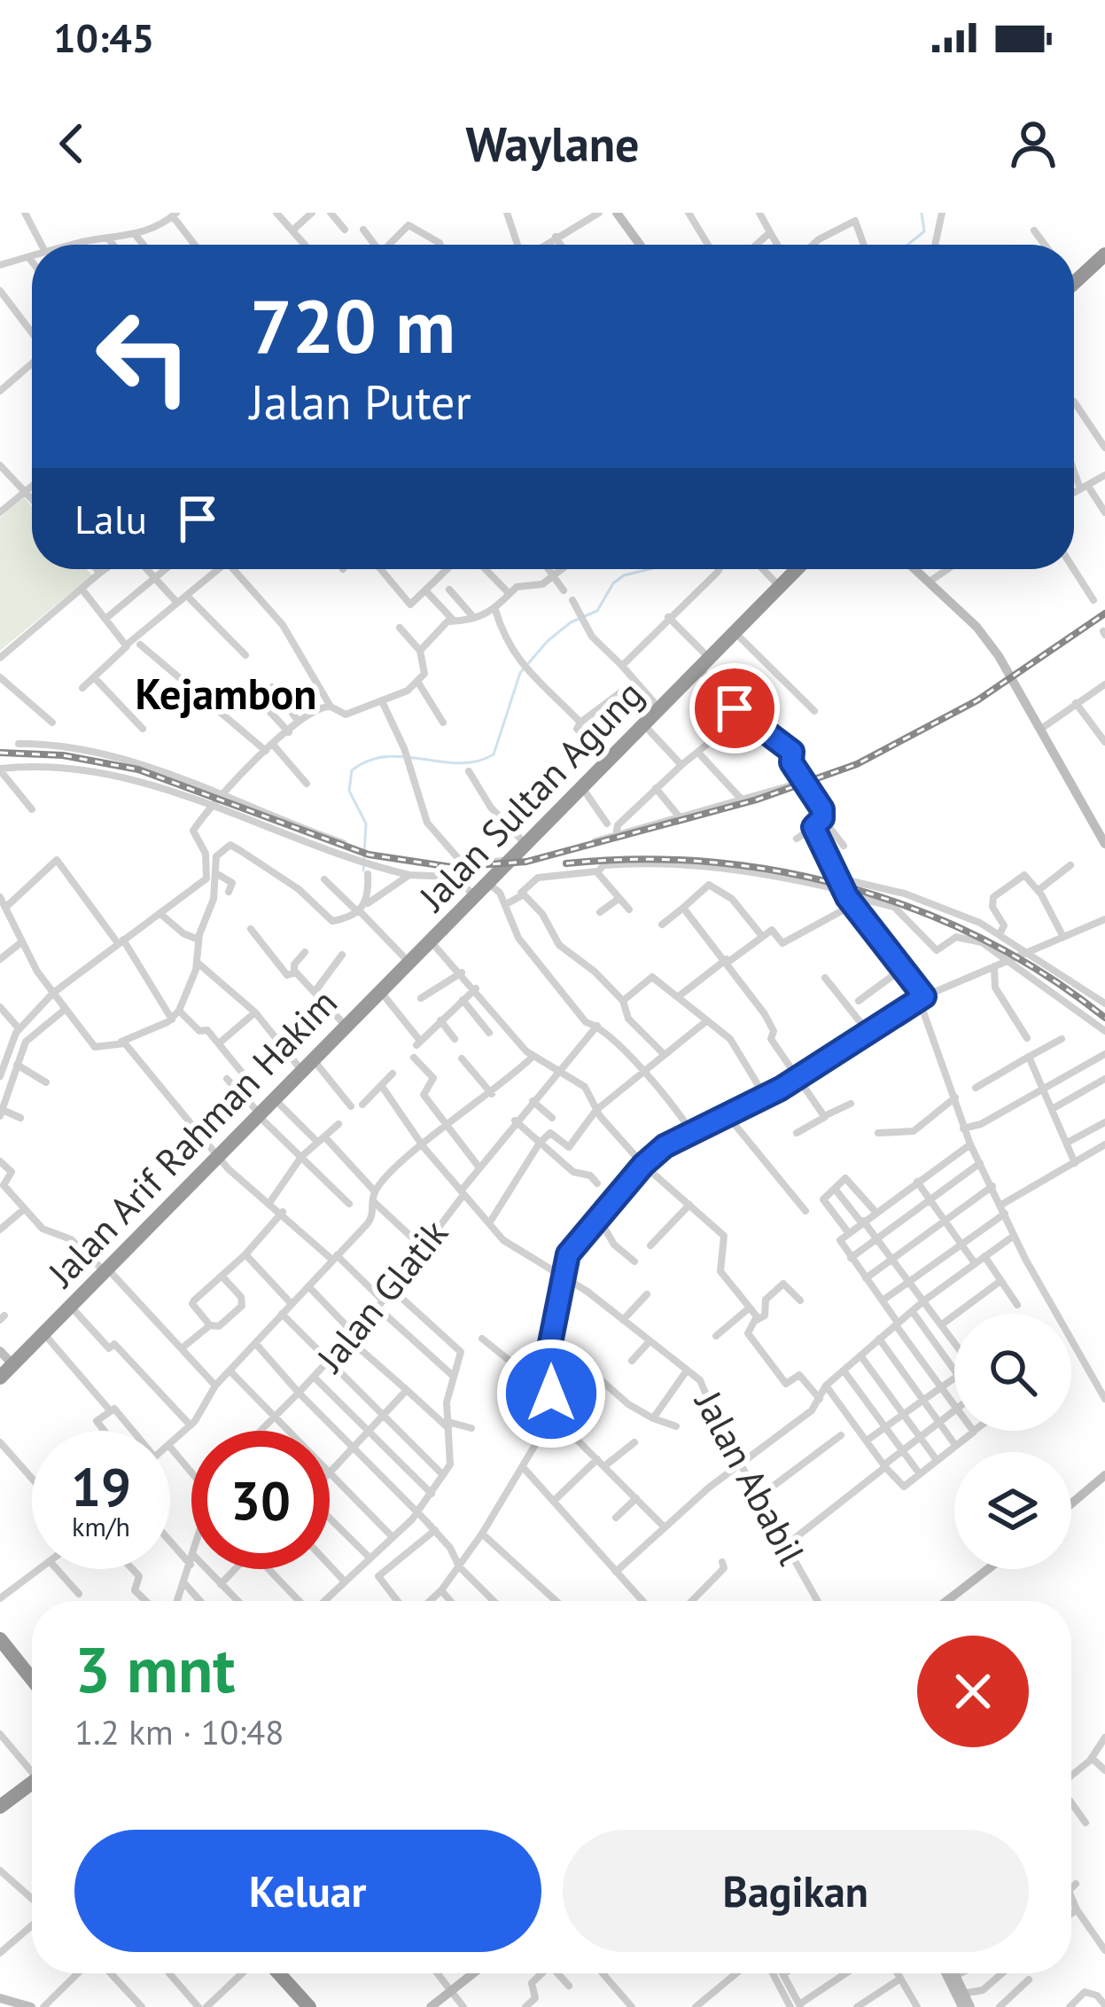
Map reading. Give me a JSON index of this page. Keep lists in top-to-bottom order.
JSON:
{
  "streets": {
    "highway": ["Jalan Sultan Agung", "Jalan Arif Rahman Hakim"],
    "street": ["Jalan Glatik", "Jalan Ababil"]
  },
  "crossings": [
    ["Jalan Sultan Agung", "Jalan Arif Rahman Hakim"],
    ["Jalan Glatik", "Jalan Ababil"]
  ],
  "districts": ["Kejambon"],
  "page": {
    "status": "10:45",
    "header": "Waylane",
    "turn": ["720 m", "Jalan Puter"],
    "then": "Lalu",
    "speed": "19 km/h",
    "limit": "30",
    "heading": ["3 mnt", "1.2 km · 10:48"],
    "buttons": ["Keluar", "Bagikan"]
  }
}
